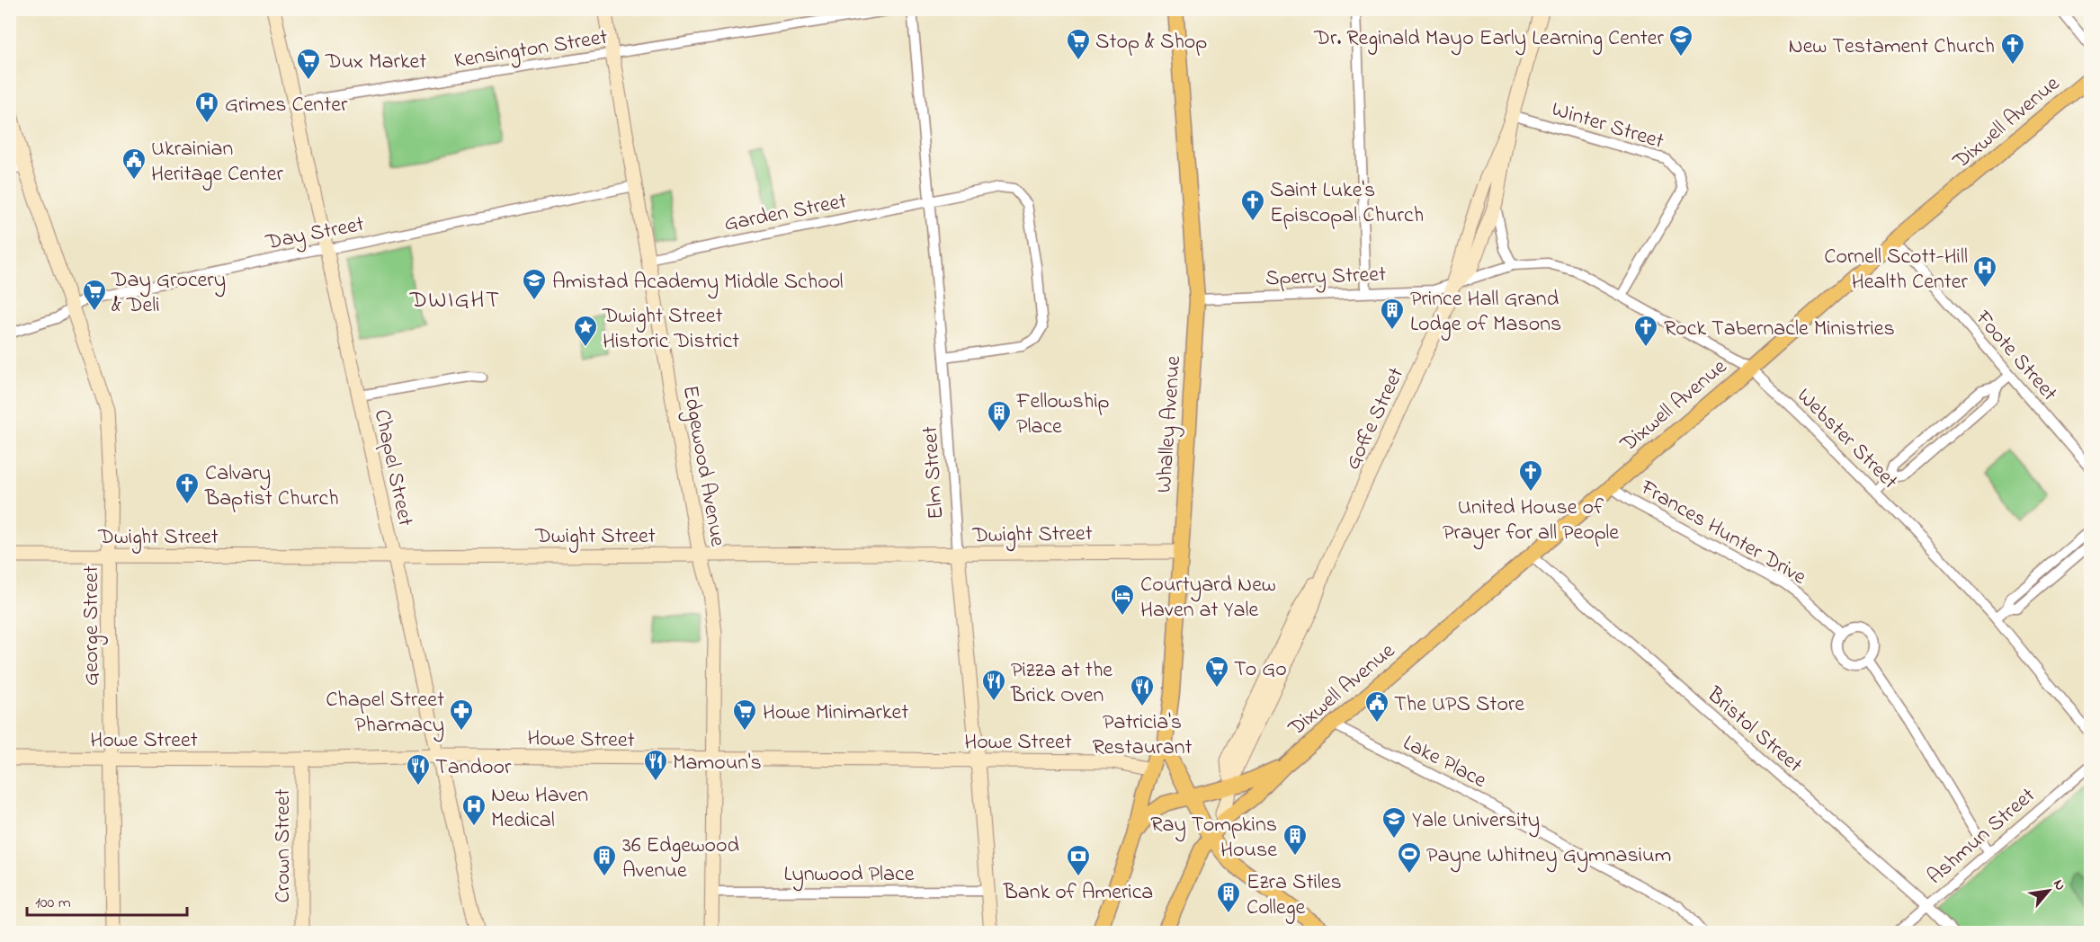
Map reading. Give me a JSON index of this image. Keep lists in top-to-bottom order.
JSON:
{
  "streets": {
    "main road": [
      "Dixwell Avenue",
      "Goffe Street",
      "Whalley Avenue",
      "Edgewood Avenue",
      "Chapel Street",
      "Elm Street",
      "Dwight Street",
      "George Street",
      "Howe Street",
      "Crown Street"
    ],
    "street": [
      "Kensington Street",
      "Winter Street",
      "Garden Street",
      "Day Street",
      "Sperry Street",
      "Foote Street",
      "Webster Street",
      "Frances Hunter Drive",
      "Bristol Street",
      "Lake Place",
      "Ashmun Street",
      "Lynwood Place"
    ]
  },
  "crossings": [
    ["Kensington Street", "Edgewood Avenue"],
    ["Kensington Street", "Chapel Street"],
    ["Dixwell Avenue", "Foote Street"],
    ["Dixwell Avenue", "Goffe Street"],
    ["Dixwell Avenue", "Whalley Avenue"],
    ["Dixwell Avenue", "Webster Street"],
    ["Dixwell Avenue", "Frances Hunter Drive"],
    ["Dixwell Avenue", "Bristol Street"],
    ["Dixwell Avenue", "Lake Place"],
    ["Winter Street", "Goffe Street"],
    ["Winter Street", "Webster Street"],
    ["Garden Street", "Edgewood Avenue"],
    ["Garden Street", "Elm Street"],
    ["Day Street", "Edgewood Avenue"],
    ["Day Street", "Chapel Street"],
    ["Day Street", "George Street"],
    ["Sperry Street", "Goffe Street"],
    ["Sperry Street", "Whalley Avenue"],
    ["Sperry Street", "Webster Street"],
    ["Goffe Street", "Webster Street"],
    ["Whalley Avenue", "Dwight Street"],
    ["Whalley Avenue", "Howe Street"],
    ["Edgewood Avenue", "Dwight Street"],
    ["Edgewood Avenue", "Howe Street"],
    ["Edgewood Avenue", "Lynwood Place"],
    ["Chapel Street", "Dwight Street"],
    ["Chapel Street", "Howe Street"],
    ["Elm Street", "Dwight Street"],
    ["Elm Street", "Howe Street"],
    ["Elm Street", "Lynwood Place"],
    ["Dwight Street", "George Street"],
    ["George Street", "Howe Street"],
    ["Bristol Street", "Ashmun Street"],
    ["Howe Street", "Crown Street"]
  ],
  "districts": ["DWIGHT"],
  "places": {
    "school or university": ["Dr. Reginald Mayo Early Learning Center", "Amistad Academy Middle School", "Yale University"],
    "supermarket": [
      "Stop & Shop",
      "Dux Market",
      "Day Grocery & Deli",
      "To Go",
      "Howe Minimarket"
    ],
    "church": [
      "New Testament Church",
      "Saint Luke's Episcopal Church",
      "Rock Tabernacle Ministries",
      "United House of Prayer for all People",
      "Calvary Baptist Church"
    ],
    "hospital": ["Grimes Center", "Cornell Scott-Hill Health Center", "New Haven Medical"],
    "public building": ["Ukrainian Heritage Center", "The UPS Store"],
    "building": [
      "Prince Hall Grand Lodge of Masons",
      "Fellowship Place",
      "Ray Tompkins House",
      "36 Edgewood Avenue",
      "Ezra Stiles College"
    ],
    "place": ["Dwight Street Historic District"],
    "hotel": ["Courtyard New Haven at Yale"],
    "restaurant": [
      "Pizza at the Brick Oven",
      "Patricia's Restaurant",
      "Mamoun's",
      "Tandoor"
    ],
    "pharmacy": ["Chapel Street Pharmacy"],
    "sports": ["Payne Whitney Gymnasium"],
    "bank": ["Bank of America"]
  },
  "scale_bar": "100 m",
  "north": "top right"
}
